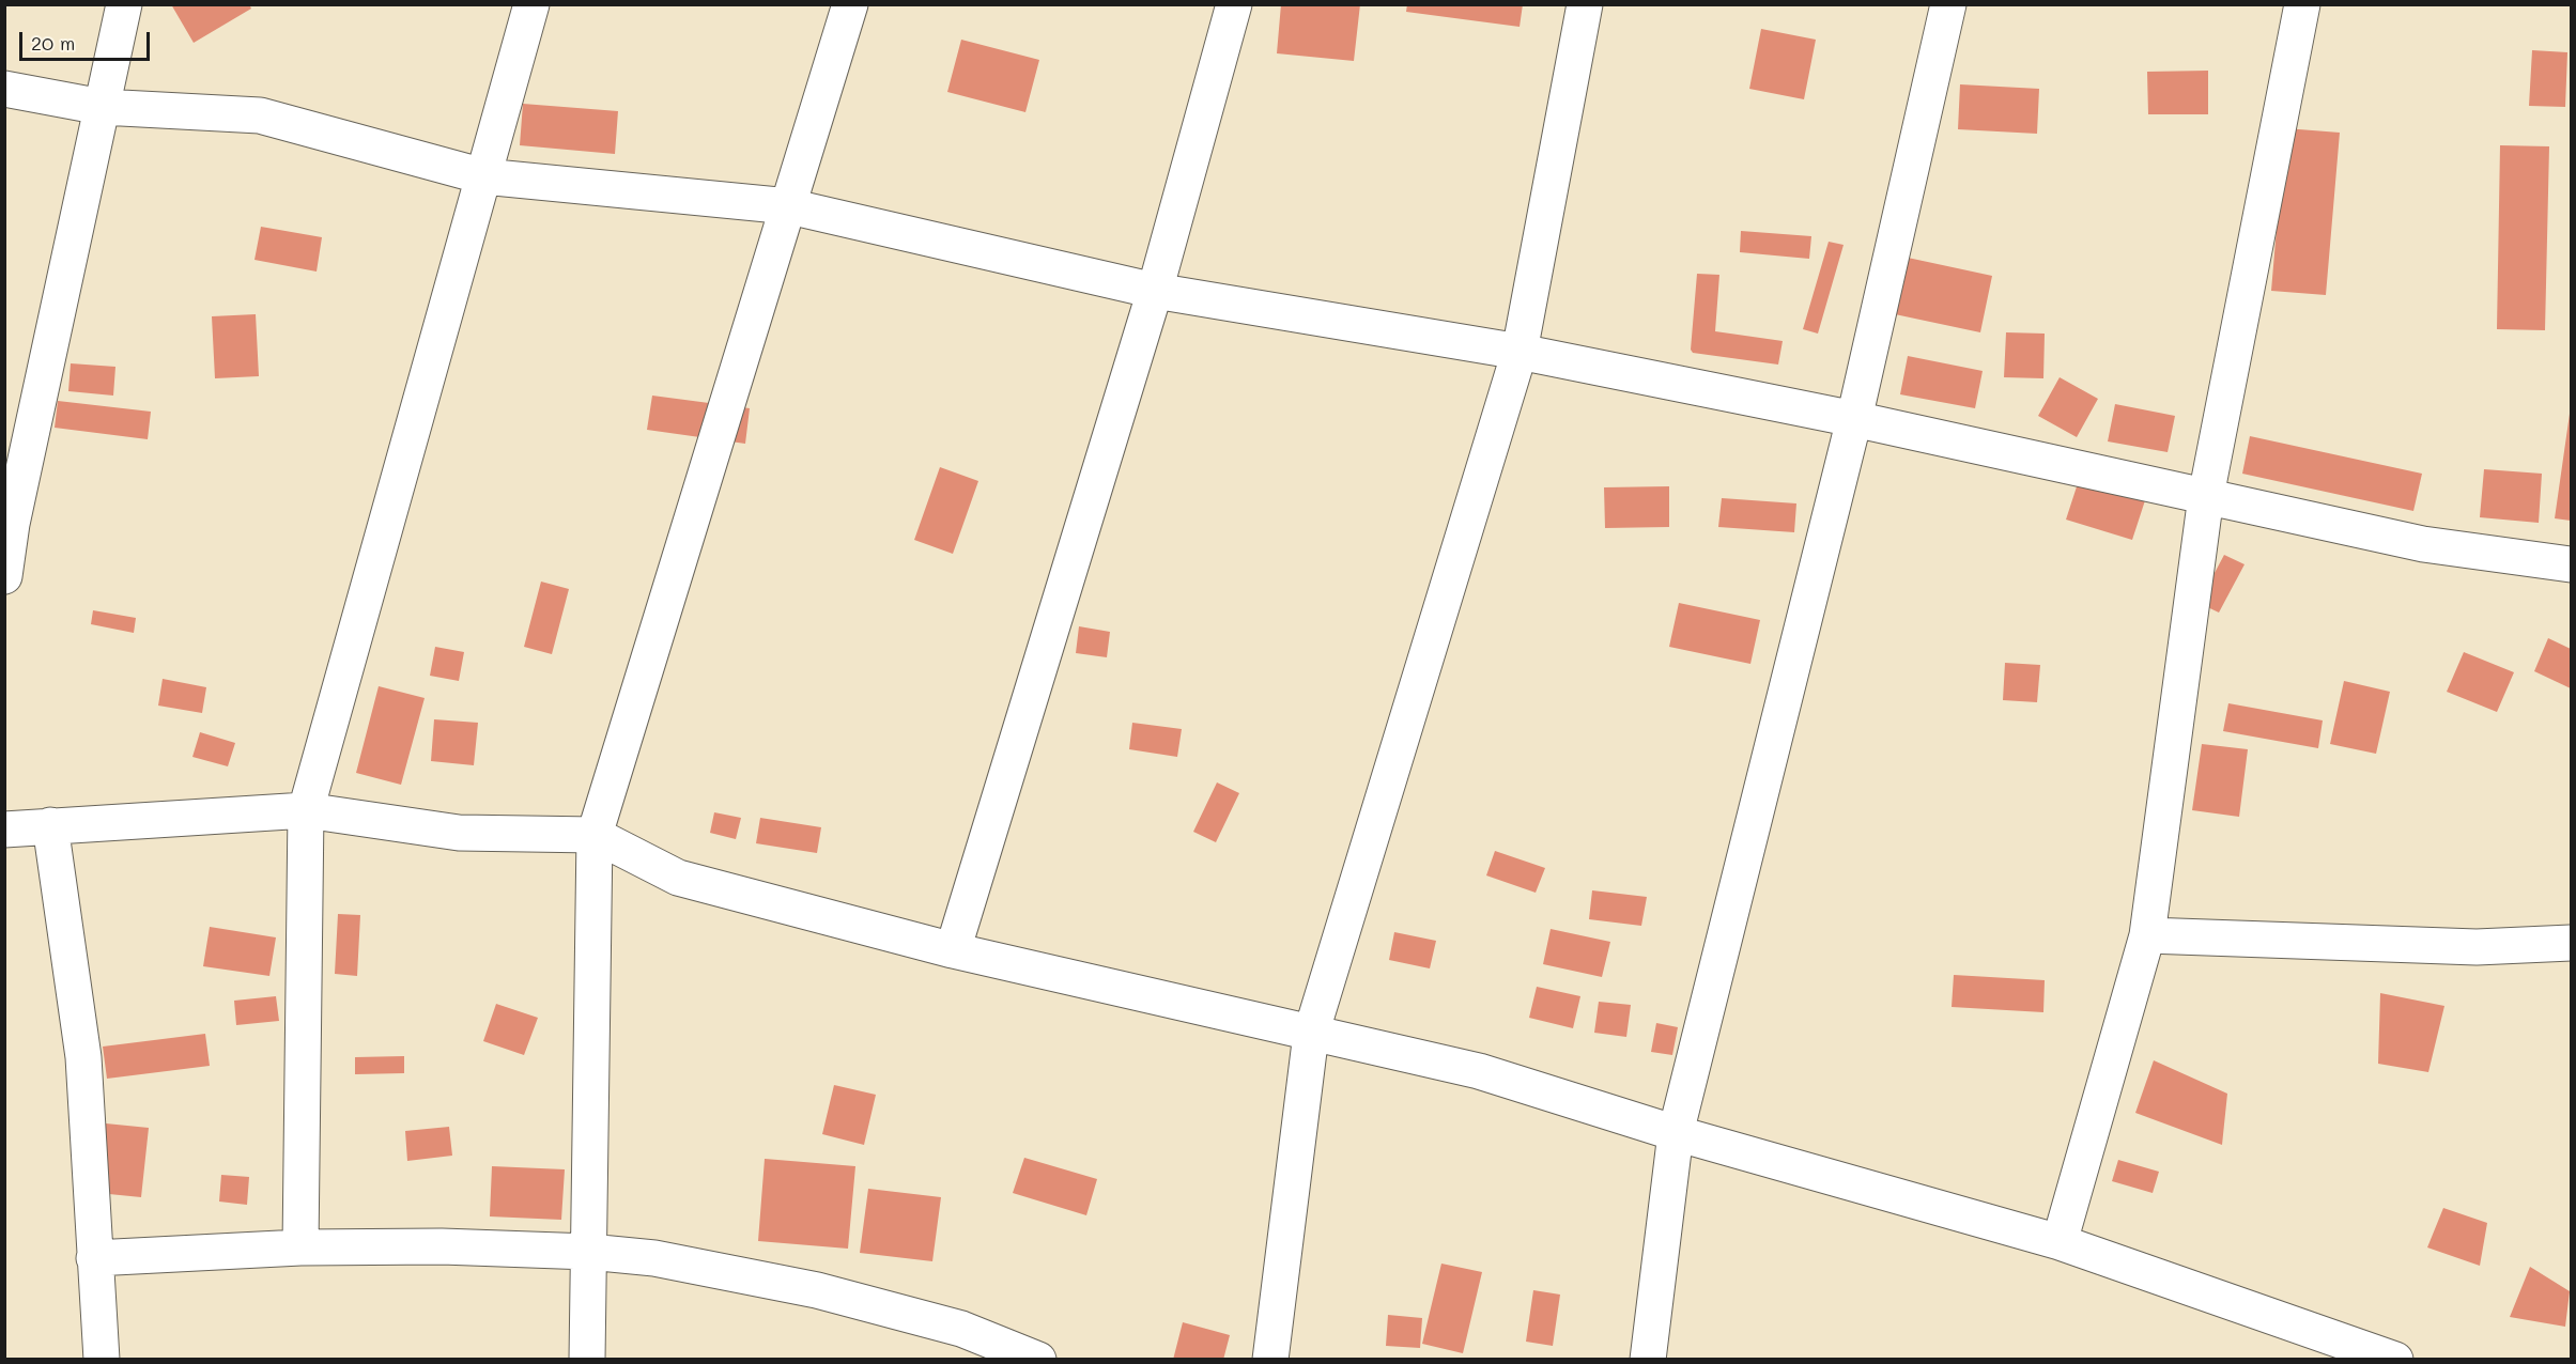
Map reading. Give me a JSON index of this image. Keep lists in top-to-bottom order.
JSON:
{
  "scale_bar": "20 m"
}
